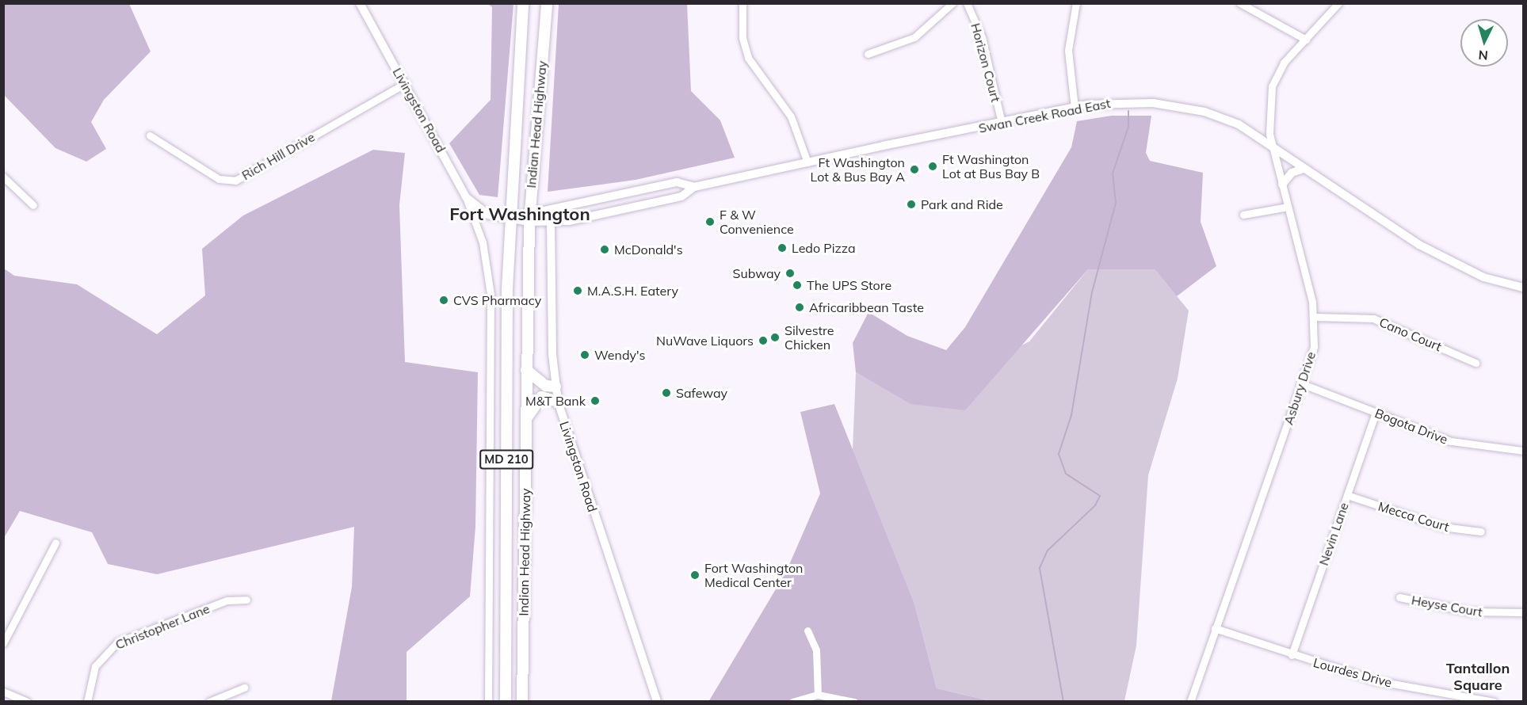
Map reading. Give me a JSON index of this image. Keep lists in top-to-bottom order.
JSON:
{
  "streets": {
    "highway": ["Indian Head Highway", "MD 210"],
    "main road": ["Livingston Road", "Swan Creek Road East"],
    "street": [
      "Horizon Court",
      "Rich Hill Drive",
      "Cano Court",
      "Asbury Drive",
      "Bogota Drive",
      "Mecca Court",
      "Nevin Lane",
      "Heyse Court",
      "Christopher Lane",
      "Lourdes Drive"
    ]
  },
  "crossings": [
    ["Horizon Court", "Swan Creek Road East"],
    ["Livingston Road", "Swan Creek Road East"],
    ["Livingston Road", "Indian Head Highway"],
    ["Livingston Road", "Rich Hill Drive"],
    ["Swan Creek Road East", "Indian Head Highway"],
    ["Swan Creek Road East", "Asbury Drive"],
    ["Cano Court", "Asbury Drive"],
    ["Asbury Drive", "Bogota Drive"],
    ["Asbury Drive", "Lourdes Drive"],
    ["Bogota Drive", "Nevin Lane"],
    ["Mecca Court", "Nevin Lane"],
    ["Nevin Lane", "Lourdes Drive"]
  ],
  "districts": ["Fort Washington", "Tantallon Square"],
  "places": [
    "Ft Washington Lot at Bus Bay B",
    "Ft Washington Lot & Bus Bay A",
    "Park and Ride",
    "F & W Convenience",
    "Ledo Pizza",
    "McDonald's",
    "Subway",
    "The UPS Store",
    "M.A.S.H. Eatery",
    "CVS Pharmacy",
    "Africaribbean Taste",
    "Silvestre Chicken",
    "NuWave Liquors",
    "Wendy's",
    "Safeway",
    "M&T Bank",
    "Fort Washington Medical Center"
  ],
  "north": "bottom"
}
